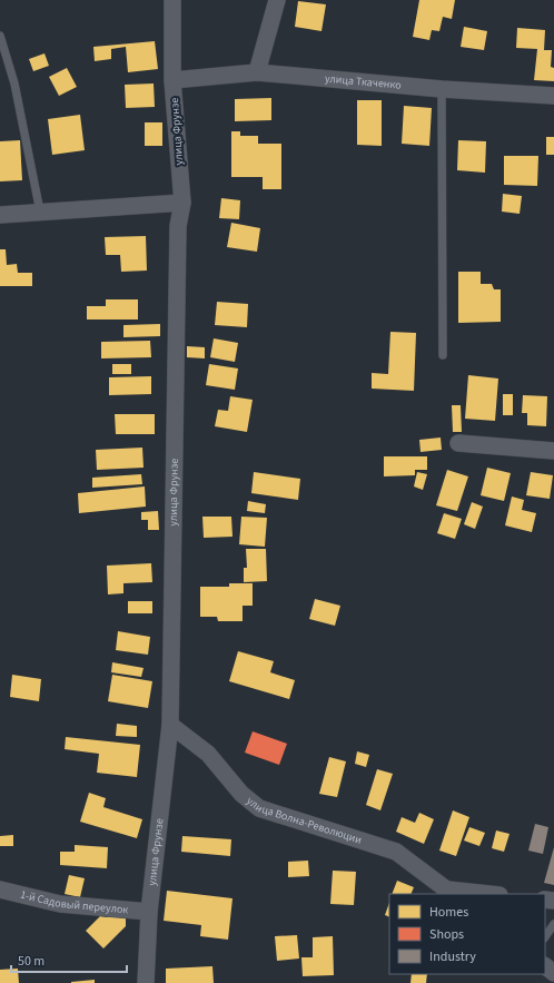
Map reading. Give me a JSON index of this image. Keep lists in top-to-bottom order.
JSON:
{
  "streets": {
    "street": [
      "улица Ткаченко",
      "улица Фрунзе",
      "улица Волна-Революции",
      "1-й Садовый переулок"
    ]
  },
  "crossings": [
    ["улица Ткаченко", "улица Фрунзе"],
    ["улица Фрунзе", "улица Волна-Революции"],
    ["улица Фрунзе", "1-й Садовый переулок"]
  ],
  "legend": ["Homes", "Shops", "Industry"],
  "scale_bar": "50 m"
}
